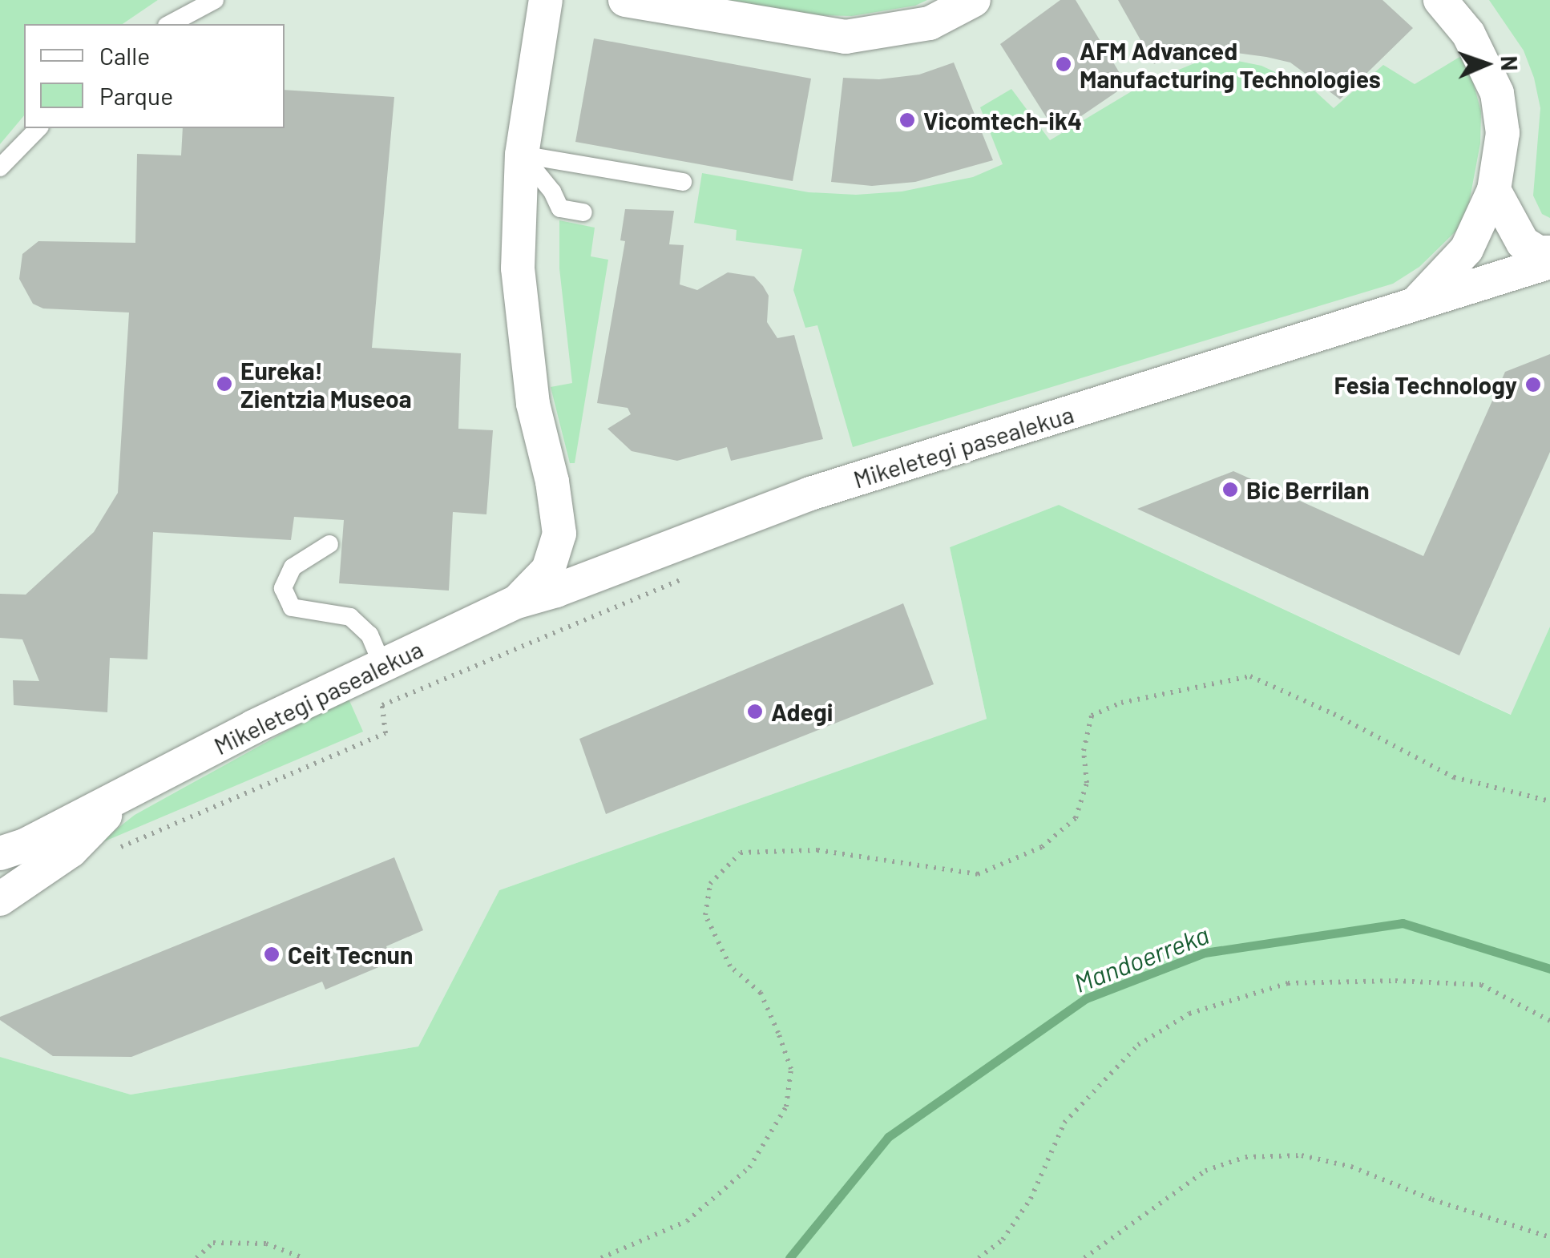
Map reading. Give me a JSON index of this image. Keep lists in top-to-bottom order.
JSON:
{
  "streets": {
    "street": ["Mikeletegi pasealekua"]
  },
  "water": ["Mandoerreka"],
  "places": [
    "AFM Advanced Manufacturing Technologies",
    "Vicomtech-ik4",
    "Eureka! Zientzia Museoa",
    "Fesia Technology",
    "Bic Berrilan",
    "Adegi",
    "Ceit Tecnun"
  ],
  "legend": ["Calle", "Parque"],
  "north": "right"
}
